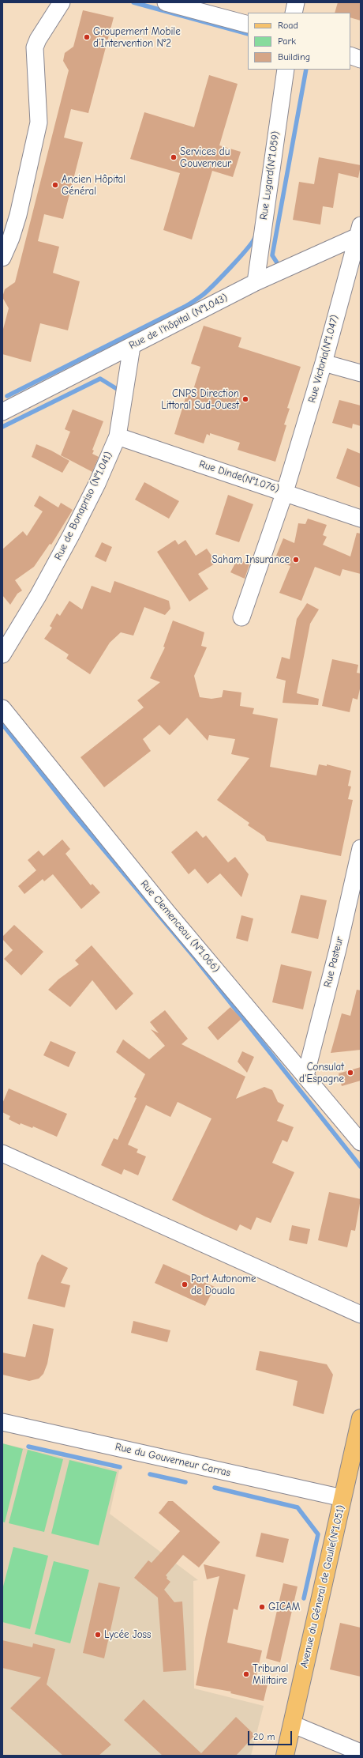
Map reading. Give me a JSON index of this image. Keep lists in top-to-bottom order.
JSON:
{
  "streets": {
    "main road": ["Avenue du Géneral de Gaulle(N°1.051)"],
    "street": [
      "Rue Lugard(N°1.059)",
      "Rue de l'hôpital (N°1.043)",
      "Rue Victoria(N°1.047)",
      "Rue Dinde(N°1.076)",
      "Rue de Bonapriso (N°1.041)",
      "Rue Clemenceau (N°1.066)",
      "Rue Pasteur",
      "Rue du Gouverneur Carras"
    ]
  },
  "crossings": [
    ["Rue Lugard(N°1.059)", "Rue de l'hôpital (N°1.043)"],
    ["Rue de l'hôpital (N°1.043)", "Rue Victoria(N°1.047)"],
    ["Rue de l'hôpital (N°1.043)", "Rue de Bonapriso (N°1.041)"],
    ["Rue Victoria(N°1.047)", "Rue Dinde(N°1.076)"],
    ["Rue Dinde(N°1.076)", "Rue de Bonapriso (N°1.041)"],
    ["Rue Clemenceau (N°1.066)", "Rue Pasteur"],
    ["Rue du Gouverneur Carras", "Avenue du Géneral de Gaulle(N°1.051)"]
  ],
  "places": [
    "Groupement Mobile d’Intervention N°2",
    "Services du Gouverneur",
    "Ancien Hôpital Général",
    "CNPS Direction Littoral Sud-Ouest",
    "Saham Insurance",
    "Consulat d'Espagne",
    "Port Autonome de Douala",
    "GICAM",
    "Lycée Joss",
    "Tribunal Militaire"
  ],
  "legend": ["Road", "Park", "Building"],
  "scale_bar": "20 m"
}
